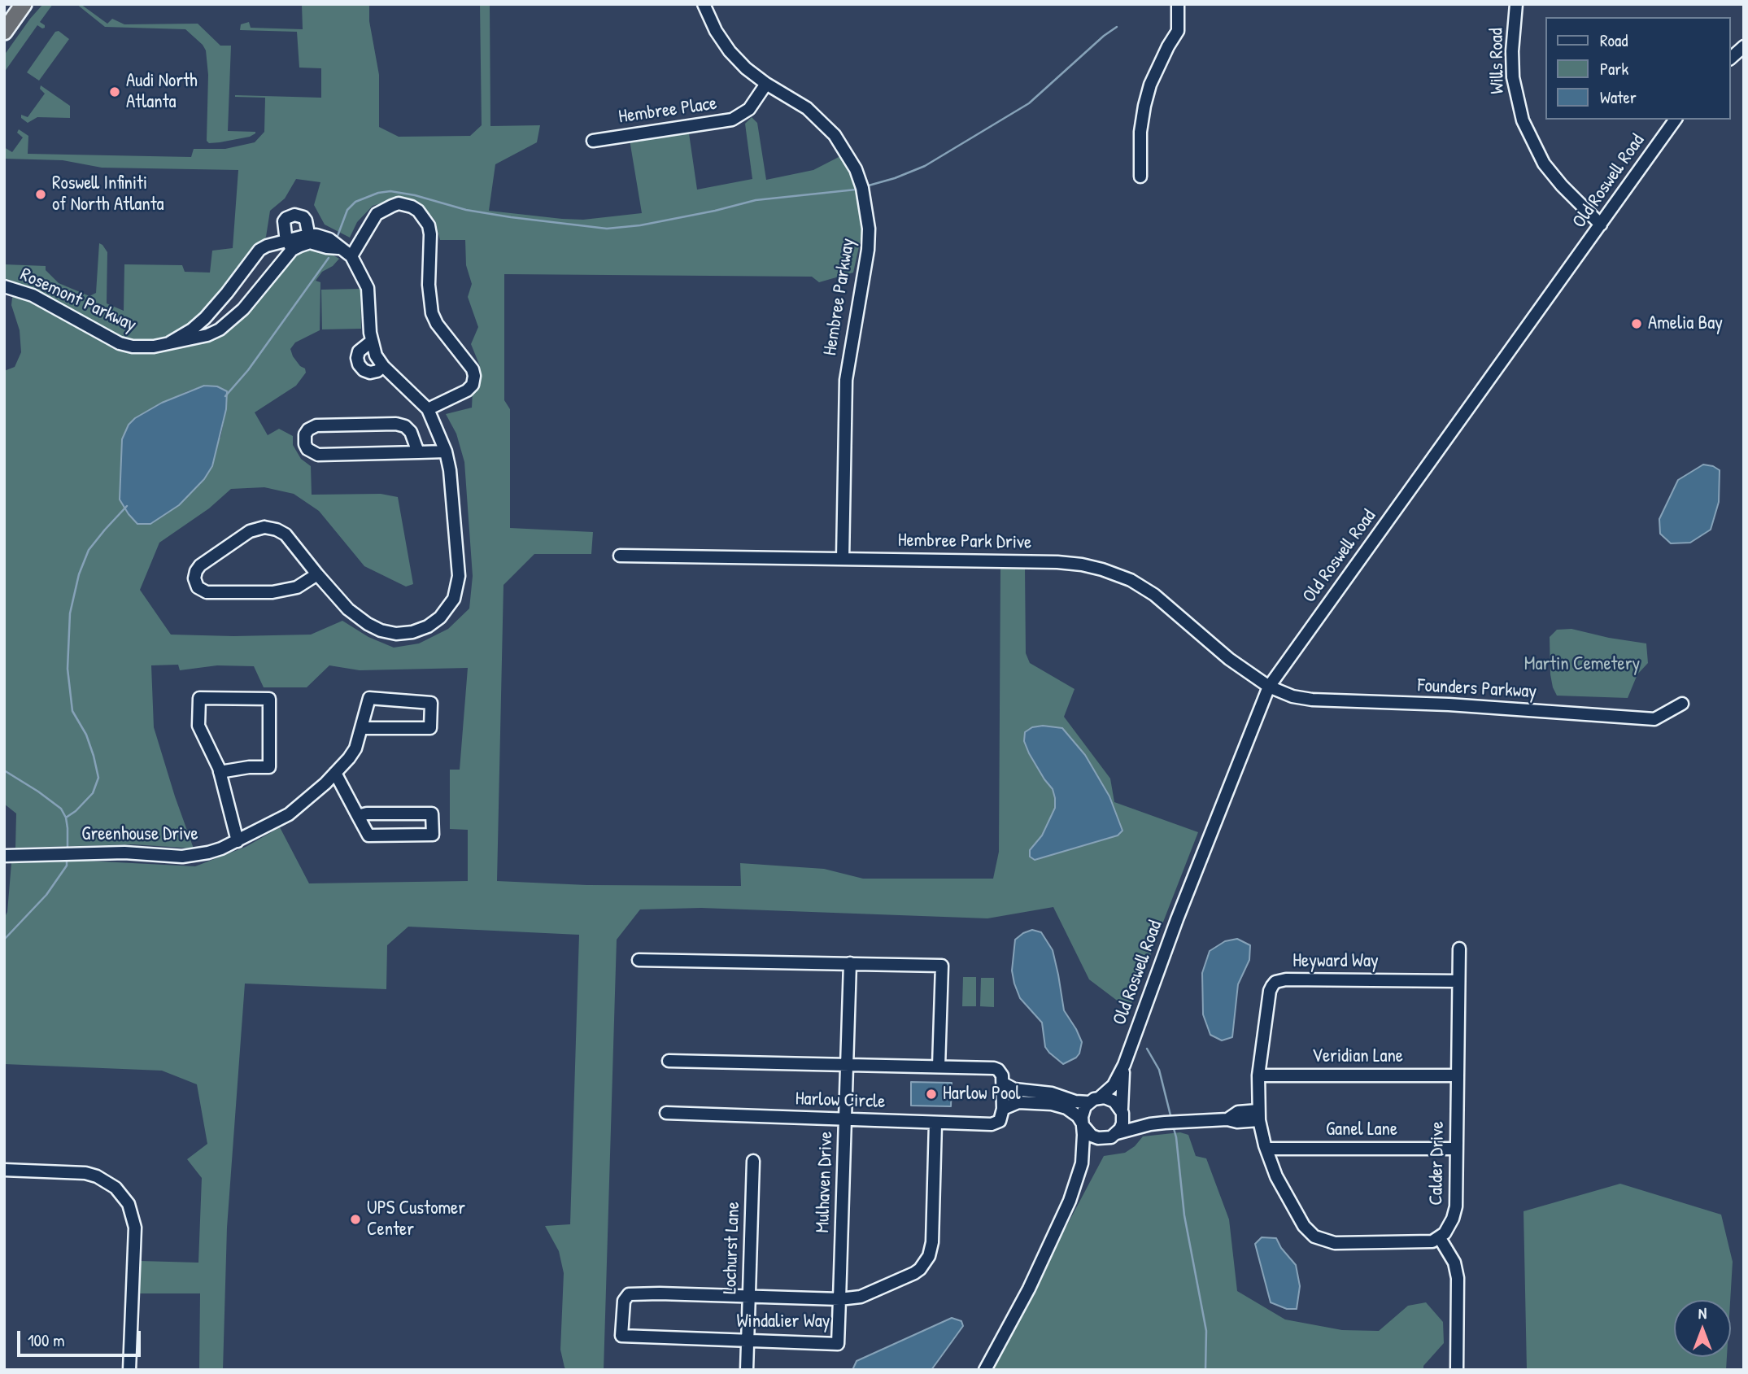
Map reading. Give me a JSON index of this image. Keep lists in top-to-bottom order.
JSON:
{
  "streets": {
    "street": [
      "Wills Road",
      "Hembree Place",
      "Old Roswell Road",
      "Hembree Parkway",
      "Rosemont Parkway",
      "Hembree Park Drive",
      "Founders Parkway",
      "Greenhouse Drive",
      "Heyward Way",
      "Veridian Lane",
      "Harlow Circle",
      "Ganel Lane",
      "Calder Drive",
      "Mulhaven Drive",
      "Lochurst Lane",
      "Windalier Way"
    ]
  },
  "crossings": [
    ["Wills Road", "Old Roswell Road"],
    ["Hembree Place", "Hembree Parkway"],
    ["Old Roswell Road", "Hembree Park Drive"],
    ["Old Roswell Road", "Founders Parkway"],
    ["Old Roswell Road", "Harlow Circle"],
    ["Hembree Parkway", "Hembree Park Drive"],
    ["Hembree Park Drive", "Founders Parkway"],
    ["Heyward Way", "Veridian Lane"],
    ["Heyward Way", "Ganel Lane"],
    ["Heyward Way", "Calder Drive"],
    ["Veridian Lane", "Calder Drive"],
    ["Harlow Circle", "Mulhaven Drive"],
    ["Harlow Circle", "Windalier Way"],
    ["Ganel Lane", "Calder Drive"],
    ["Mulhaven Drive", "Windalier Way"],
    ["Lochurst Lane", "Windalier Way"]
  ],
  "parks": ["Martin Cemetery"],
  "places": [
    "Audi North Atlanta",
    "Roswell Infiniti of North Atlanta",
    "Amelia Bay",
    "Harlow Pool",
    "UPS Customer Center"
  ],
  "legend": ["Road", "Park", "Water"],
  "scale_bar": "100 m",
  "north": "top"
}
